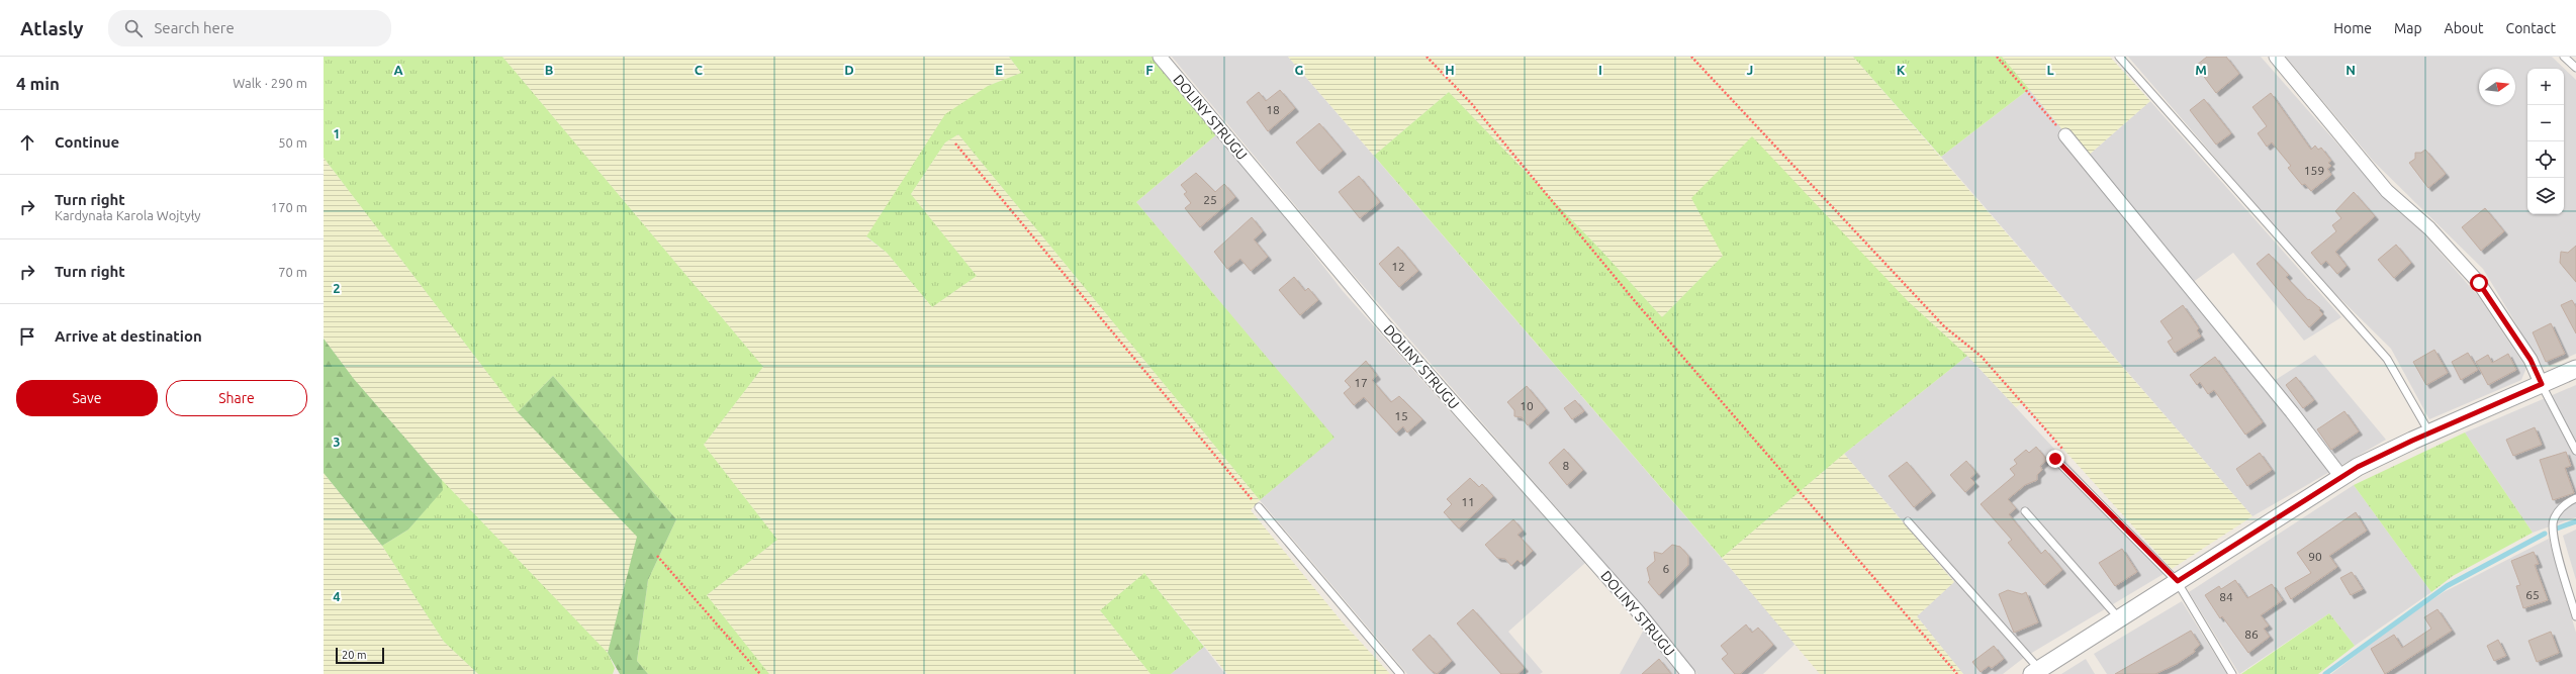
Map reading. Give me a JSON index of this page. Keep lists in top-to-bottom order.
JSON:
{
  "streets": {
    "street": ["DOLINY STRUGU"]
  },
  "house_numbers": [
    "18",
    "159",
    "25",
    "12",
    "17",
    "10",
    "15",
    "8",
    "11",
    "90",
    "6",
    "65",
    "84",
    "86"
  ],
  "scale_bar": "20 m",
  "north": "right",
  "page": {
    "header": "Atlasly",
    "search": "Search here",
    "nav": [
      "Home",
      "Map",
      "About",
      "Contact"
    ],
    "heading": ["4 min", "Walk · 290 m"],
    "map_buttons": ["+", "−"],
    "list": [
      ["Continue", "50 m"],
      ["Turn right", "Kardynała Karola Wojtyły", "170 m"],
      ["Turn right", "70 m"],
      "Arrive at destination"
    ],
    "buttons": ["Save", "Share"],
    "scale": "20 m"
  },
  "grid": {
    "columns": [
      "A",
      "B",
      "C",
      "D",
      "E",
      "F",
      "G",
      "H",
      "I",
      "J",
      "K",
      "L",
      "M",
      "N"
    ],
    "rows": [
      "1",
      "2",
      "3",
      "4"
    ]
  }
}
